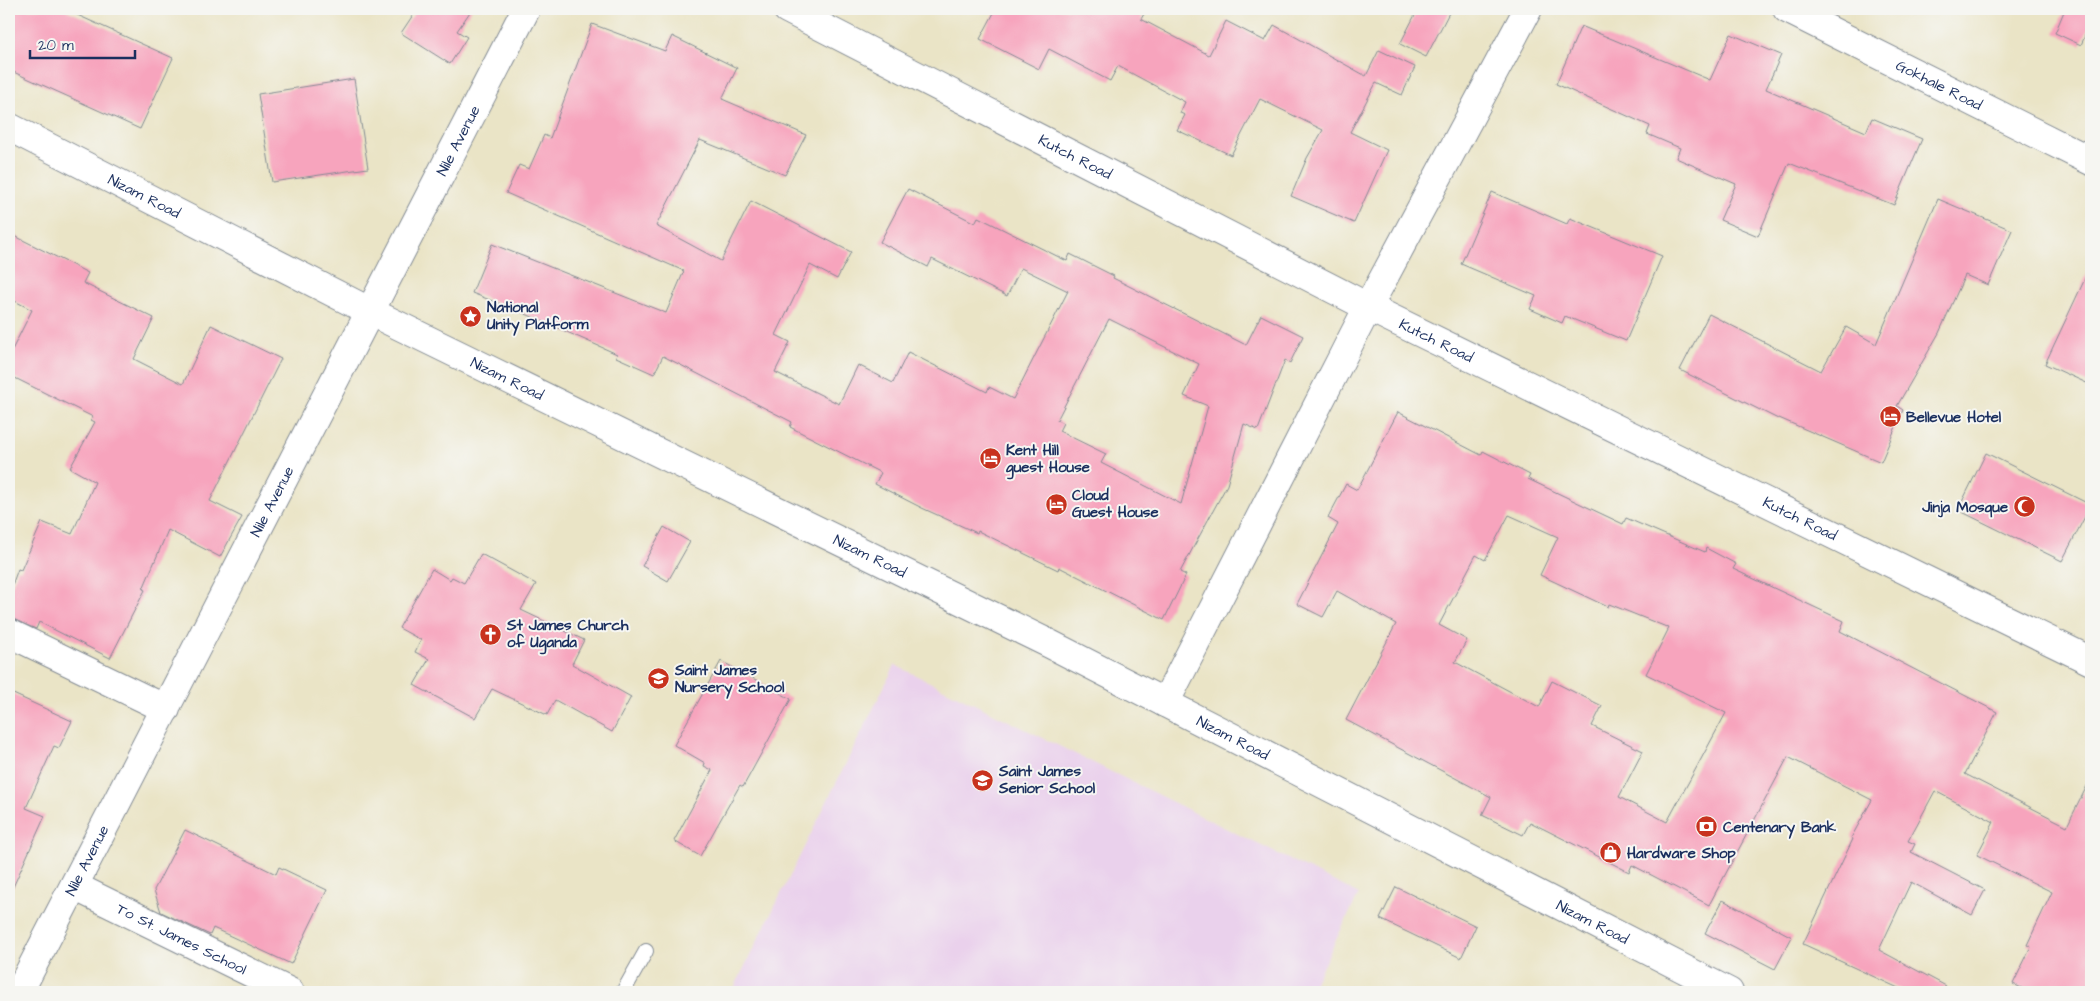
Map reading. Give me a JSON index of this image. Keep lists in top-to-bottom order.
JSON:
{
  "streets": {
    "street": [
      "Gokhale Road",
      "Nile Avenue",
      "Kutch Road",
      "Nizam Road",
      "To St. James School"
    ]
  },
  "crossings": [
    ["Nile Avenue", "Nizam Road"],
    ["Nile Avenue", "To St. James School"]
  ],
  "places": {
    "place": ["National Unity Platform"],
    "hotel": ["Bellevue Hotel", "Kent Hill guest House", "Cloud Guest House"],
    "mosque": ["Jinja Mosque"],
    "church": ["St James Church of Uganda"],
    "school or university": ["Saint James Nursery School", "Saint James Senior School"],
    "bank": ["Centenary Bank"],
    "shop": ["Hardware Shop"]
  },
  "scale_bar": "20 m"
}
